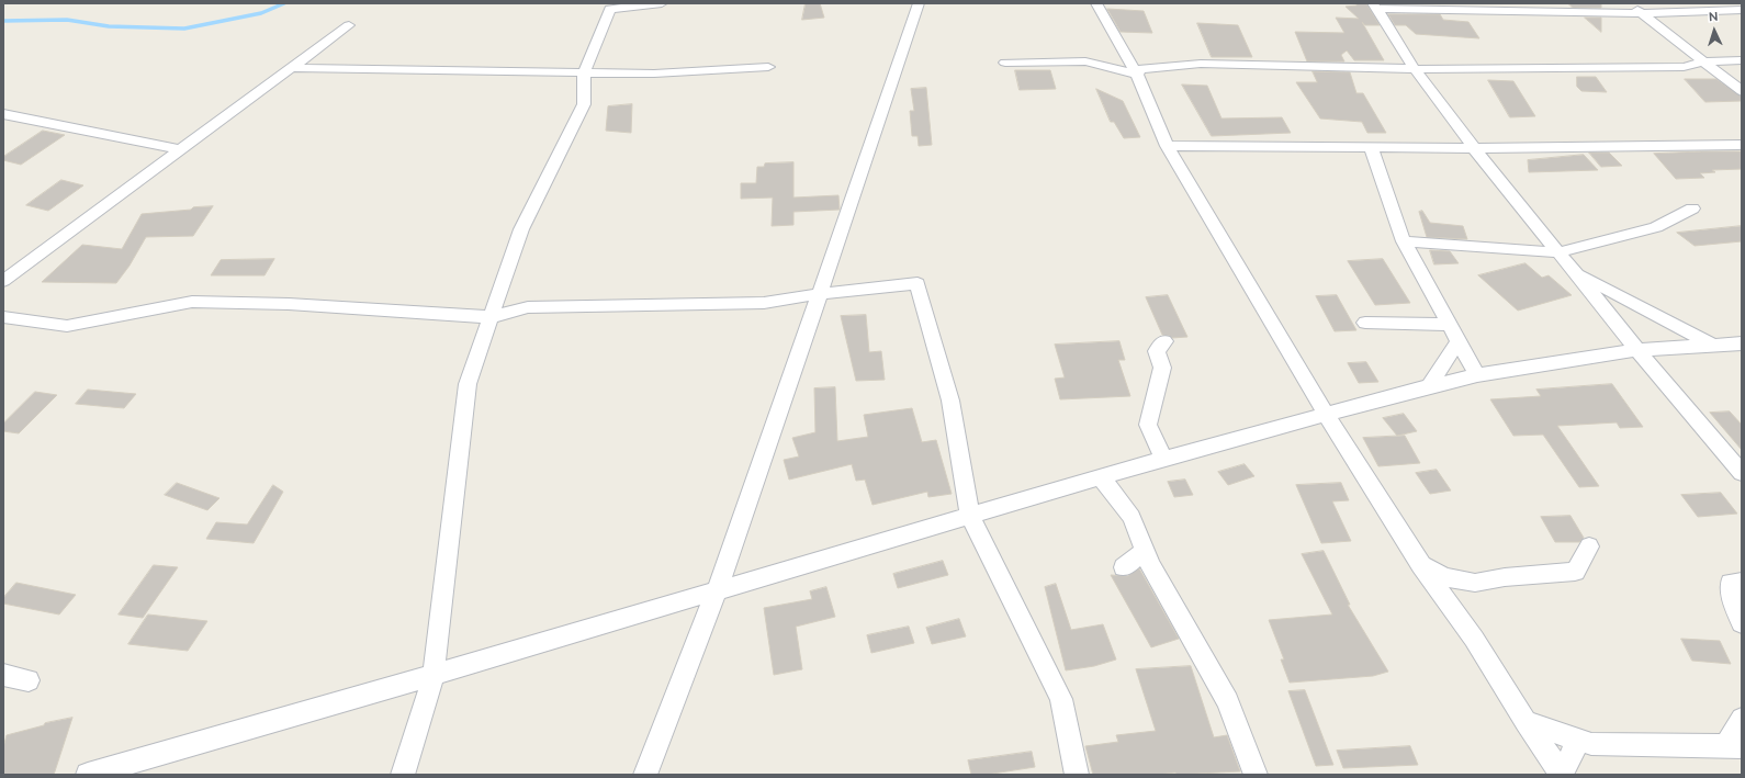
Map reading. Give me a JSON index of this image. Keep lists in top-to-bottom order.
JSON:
{
  "north": "top"
}
